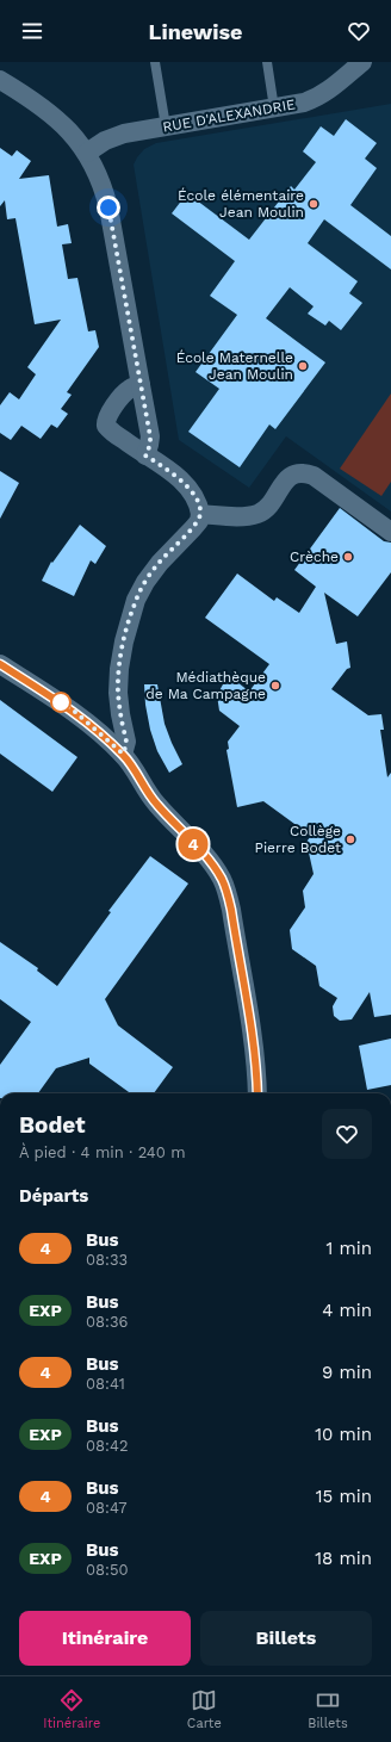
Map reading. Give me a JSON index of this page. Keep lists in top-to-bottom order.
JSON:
{
  "streets": {
    "street": ["RUE D'ALEXANDRIE"]
  },
  "places": [
    "École élémentaire Jean Moulin",
    "École Maternelle Jean Moulin",
    "Crèche",
    "Médiathèque de Ma Campagne",
    "Collège Pierre Bodet"
  ],
  "lines": ["bus line 4"],
  "page": {
    "header": "Linewise",
    "on_map": "4",
    "heading": [
      ["Bodet", "À pied · 4 min · 240 m"],
      "Départs"
    ],
    "list": [
      {
        "mark": "4",
        "name": "Bus",
        "note": "08:33",
        "value": "1 min"
      },
      {
        "mark": "EXP",
        "name": "Bus",
        "note": "08:36",
        "value": "4 min"
      },
      {
        "mark": "4",
        "name": "Bus",
        "note": "08:41",
        "value": "9 min"
      },
      {
        "mark": "EXP",
        "name": "Bus",
        "note": "08:42",
        "value": "10 min"
      },
      {
        "mark": "4",
        "name": "Bus",
        "note": "08:47",
        "value": "15 min"
      },
      {
        "mark": "EXP",
        "name": "Bus",
        "note": "08:50",
        "value": "18 min"
      }
    ],
    "buttons": ["Itinéraire", "Billets"],
    "tabs": ["Itinéraire", "Carte", "Billets"]
  }
}
